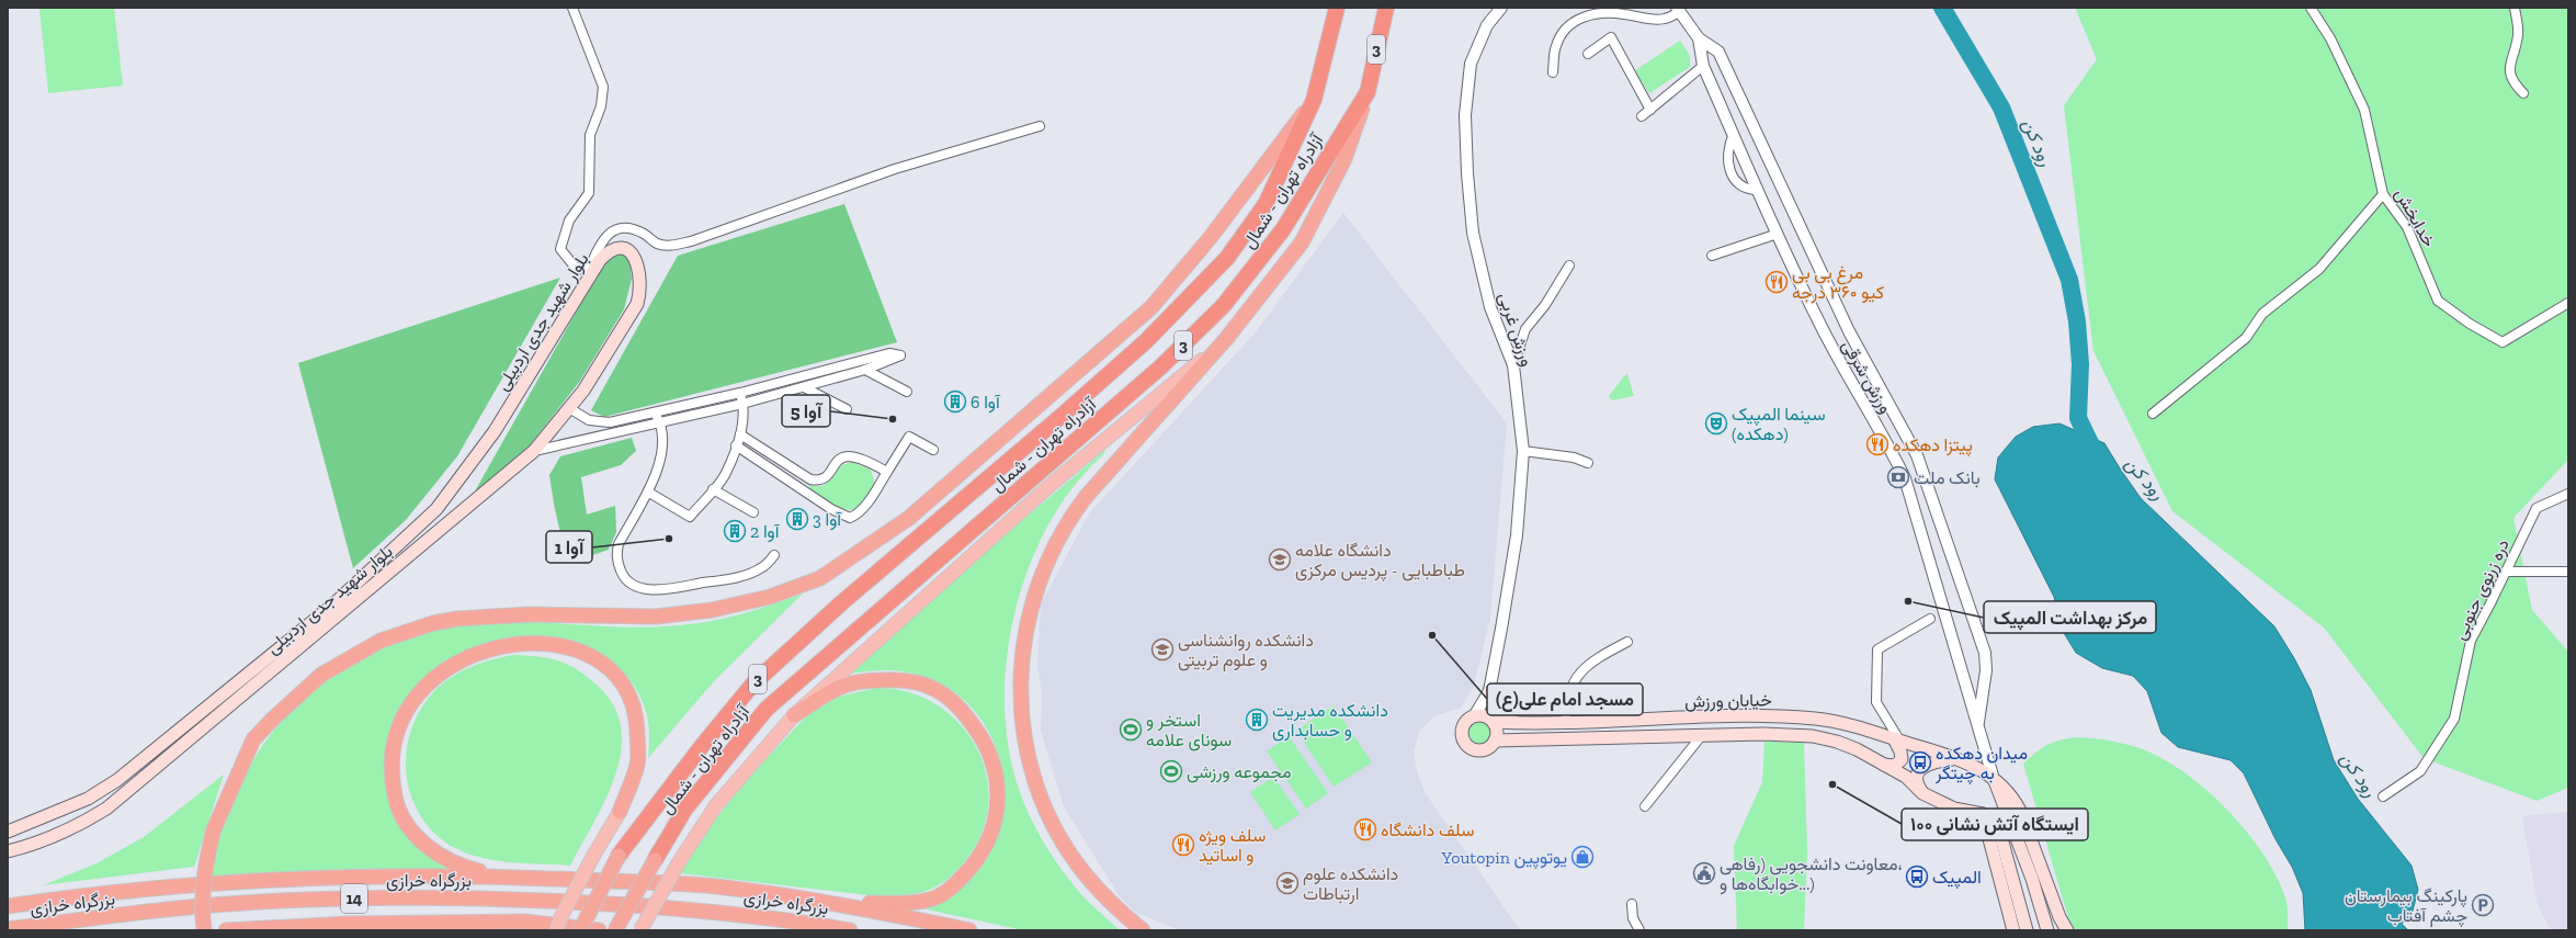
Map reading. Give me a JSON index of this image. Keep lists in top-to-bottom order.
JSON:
{
  "streets": {
    "highway": [
      "3",
      "آزادراه تهران - شمال",
      "بزرگراه خرازی",
      "14"
    ],
    "main road": ["بلوار شهید جدی اردبیلی", "خیابان ورزش"],
    "street": [
      "خدابخش",
      "ورزش غربی",
      "ورزش شرقی",
      "دره زرنوی جنوبی"
    ]
  },
  "crossings": [
    ["3", "آزادراه تهران - شمال"],
    ["ورزش غربی", "خیابان ورزش"],
    ["ورزش شرقی", "خیابان ورزش"]
  ],
  "water": ["رود کن"],
  "places": {
    "restaurant": [
      "مرغ بی بی کیو ۳۶۰ درجه",
      "پیتزا دهکده",
      "سلف دانشگاه",
      "سلف ویژه و اساتید"
    ],
    "building": [
      "آوا 6",
      "آوا 3",
      "آوا 2",
      "دانشکده مدیریت و حسابداری"
    ],
    "other": [
      "آوا 5",
      "آوا 1",
      "مرکز بهداشت المپیک",
      "مسجد امام علی(ع)",
      "ایستگاه آتش نشانی ۱۰۰"
    ],
    "theatre": ["سینما المپیک (دهکده)"],
    "bank": ["بانک ملت"],
    "school or university": ["دانشگاه علامه طباطبایی - پردیس مرکزی", "دانشکده روانشناسی و علوم تربیتی", "دانشکده علوم ارتباطات"],
    "sports": ["استخر و سونای علامه", "مجموعه ورزشی"],
    "bus stop": ["میدان دهکده به چیتگر", "المپیک"],
    "shop": ["Youtopin یوتوپین"],
    "public building": ["معاونت دانشجویی (رفاهی، خوابگاه‌ها و...)"],
    "parking": ["پاركينگ بيمارستان چشم آفتاب"]
  }
}
